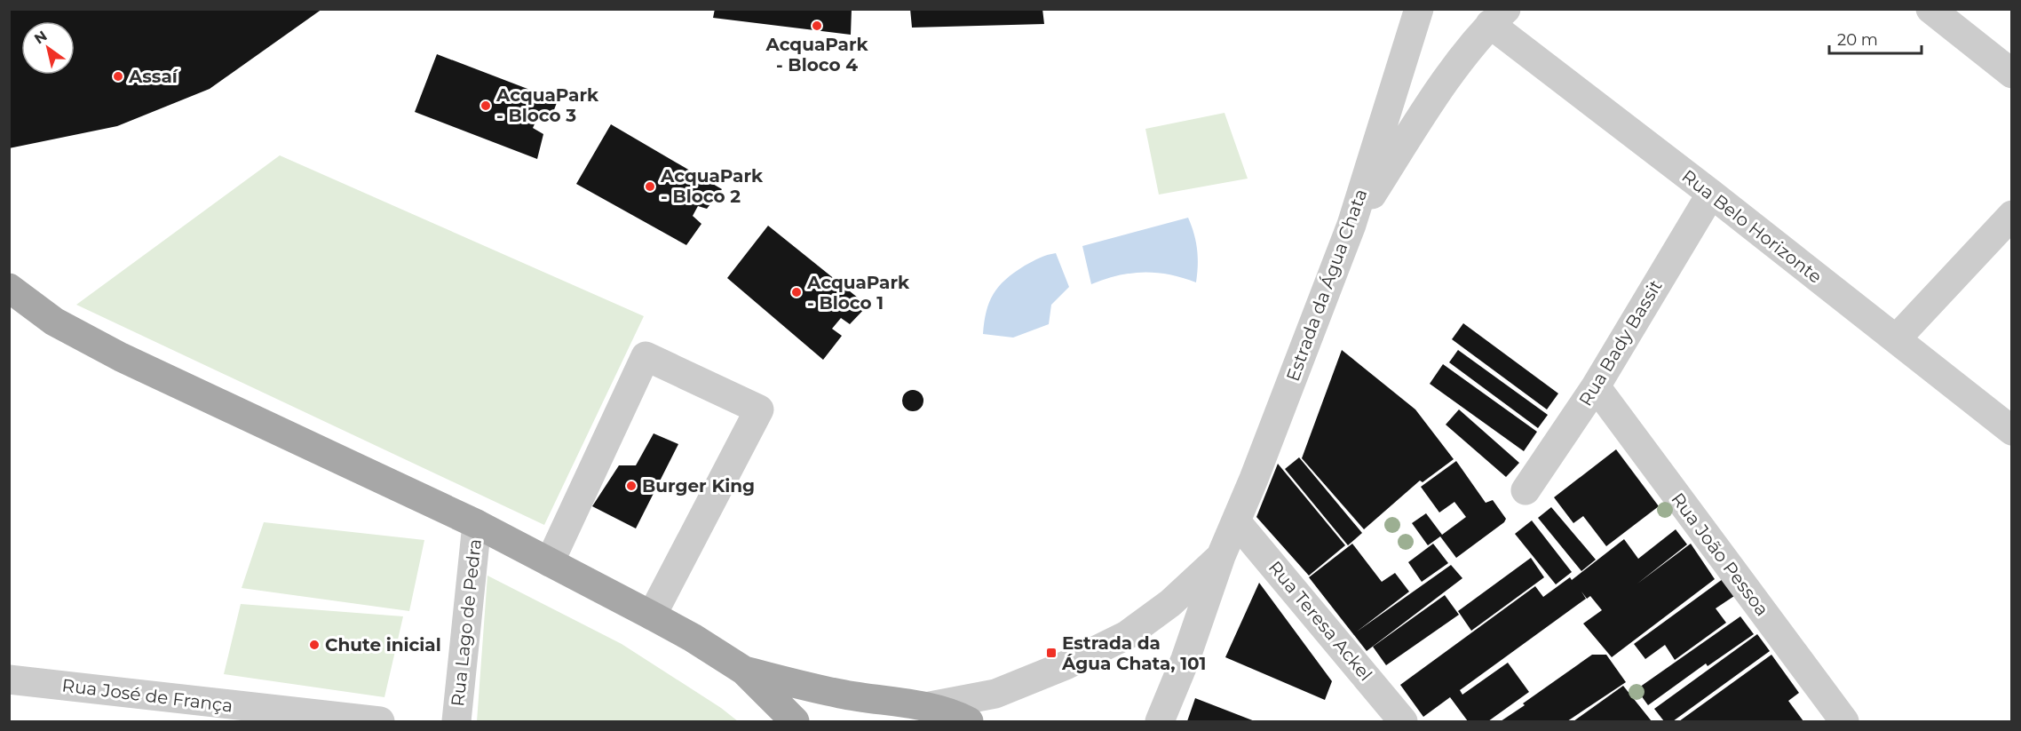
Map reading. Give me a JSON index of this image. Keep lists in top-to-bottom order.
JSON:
{
  "streets": {
    "street": [
      "Rua Belo Horizonte",
      "Estrada da Água Chata",
      "Rua Bady Bassit",
      "Rua João Pessoa",
      "Rua Teresa Ackel",
      "Rua Lago de Pedra",
      "Rua José de França"
    ]
  },
  "crossings": [
    ["Rua Belo Horizonte", "Rua Bady Bassit"],
    ["Estrada da Água Chata", "Rua Teresa Ackel"],
    ["Rua Bady Bassit", "Rua João Pessoa"]
  ],
  "places": {
    "other": [
      "AcquaPark - Bloco 4",
      "Assaí",
      "AcquaPark - Bloco 3",
      "AcquaPark - Bloco 2",
      "AcquaPark - Bloco 1",
      "Burger King",
      "Chute inicial"
    ],
    "transit": ["Estrada da Água Chata, 101"]
  },
  "scale_bar": "20 m",
  "north": "top left"
}
